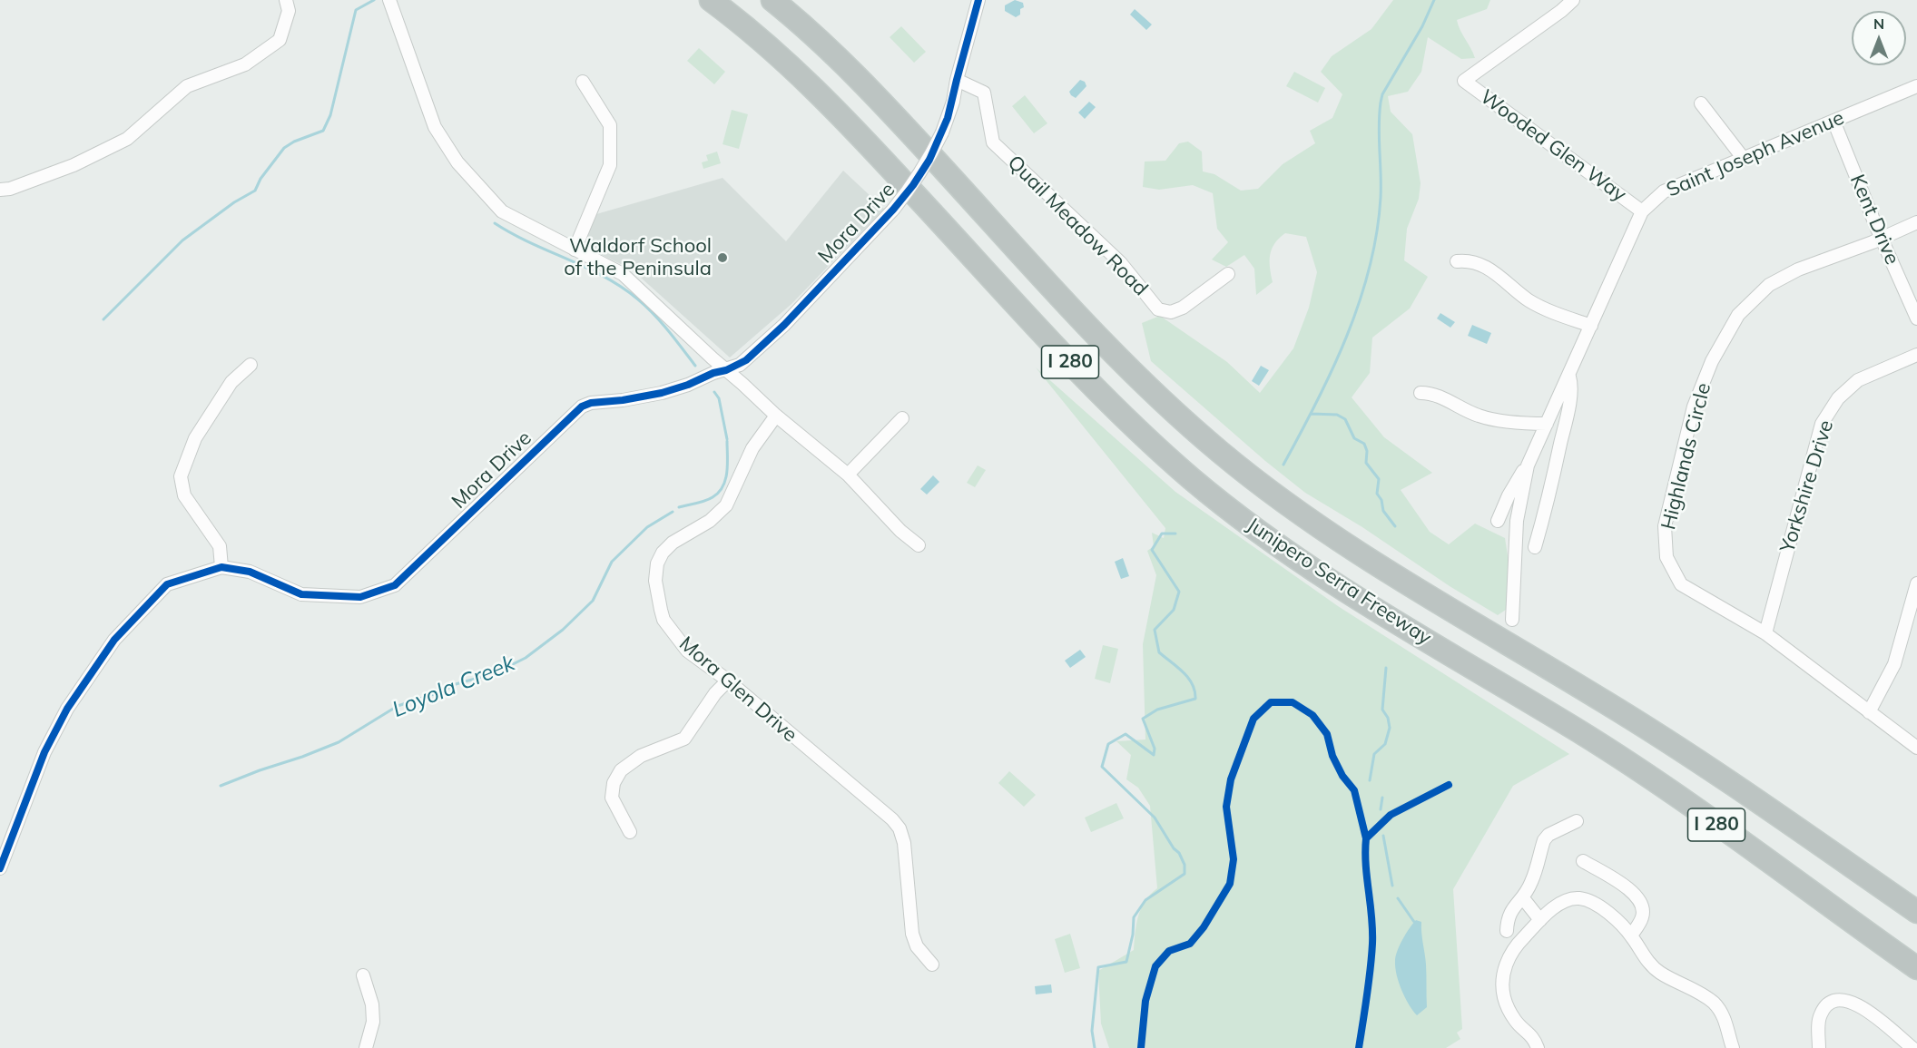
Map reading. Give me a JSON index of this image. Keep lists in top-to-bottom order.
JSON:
{
  "streets": {
    "highway": ["I 280", "Junipero Serra Freeway"],
    "street": [
      "Wooded Glen Way",
      "Saint Joseph Avenue",
      "Kent Drive",
      "Mora Drive",
      "Quail Meadow Road",
      "Highlands Circle",
      "Yorkshire Drive",
      "Mora Glen Drive"
    ]
  },
  "crossings": [
    ["Wooded Glen Way", "Saint Joseph Avenue"],
    ["Saint Joseph Avenue", "Kent Drive"],
    ["Kent Drive", "Highlands Circle"],
    ["Mora Drive", "Quail Meadow Road"],
    ["Highlands Circle", "Yorkshire Drive"]
  ],
  "water": ["Loyola Creek"],
  "places": ["Waldorf School of the Peninsula"],
  "north": "top"
}
